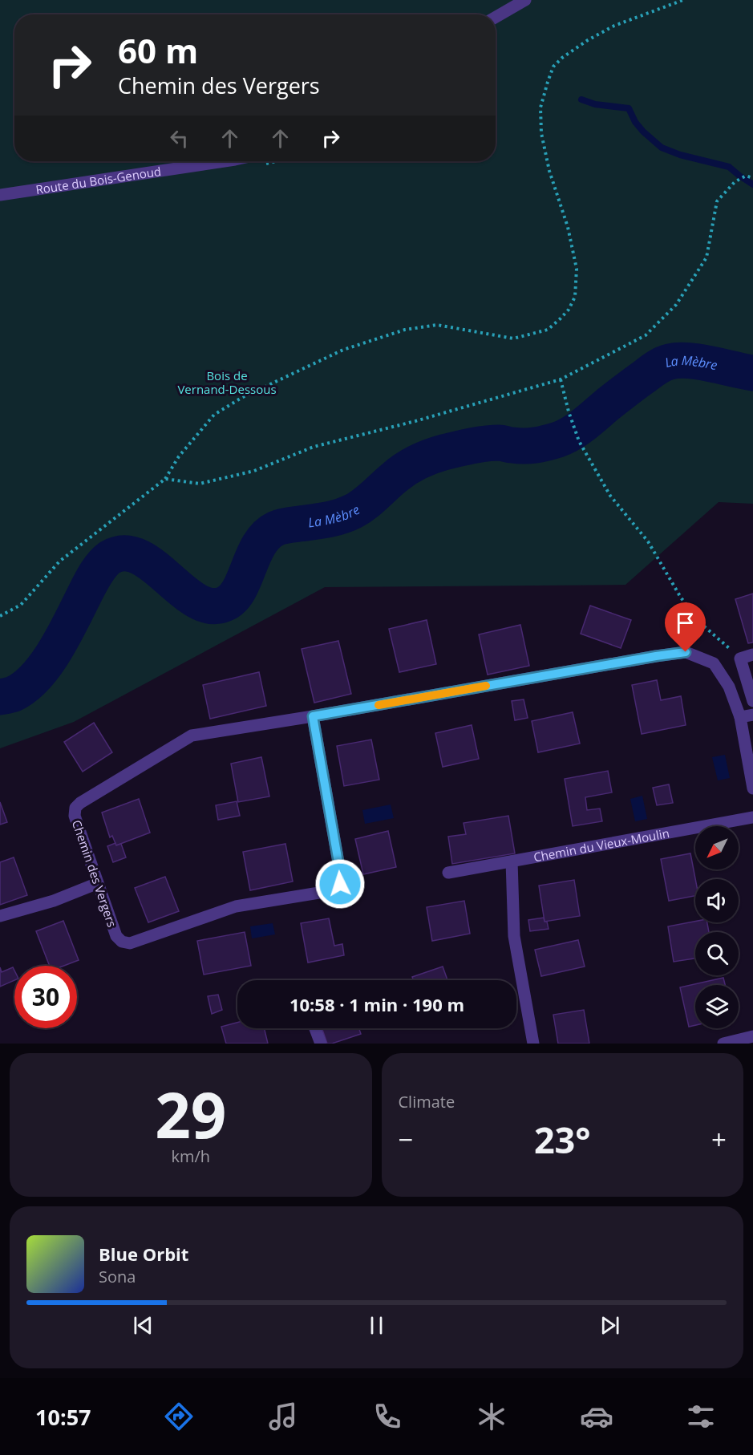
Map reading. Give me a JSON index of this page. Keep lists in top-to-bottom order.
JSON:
{
  "streets": {
    "street": ["Route du Bois-Genoud", "Chemin du Vieux-Moulin", "Chemin des Vergers"]
  },
  "water": ["La Mèbre"],
  "parks": ["Bois de Vernand-Dessous"],
  "north": "bottom left",
  "page": {
    "turn": ["60 m", "Chemin des Vergers"],
    "limit": "30",
    "trip": "10:58 · 1 min · 190 m",
    "tile": [
      ["29", "km/h"],
      "Climate"
    ],
    "heat": ["−", "23°", "+"],
    "song": ["Blue Orbit", "Sona"],
    "tabs": "10:57"
  }
}
